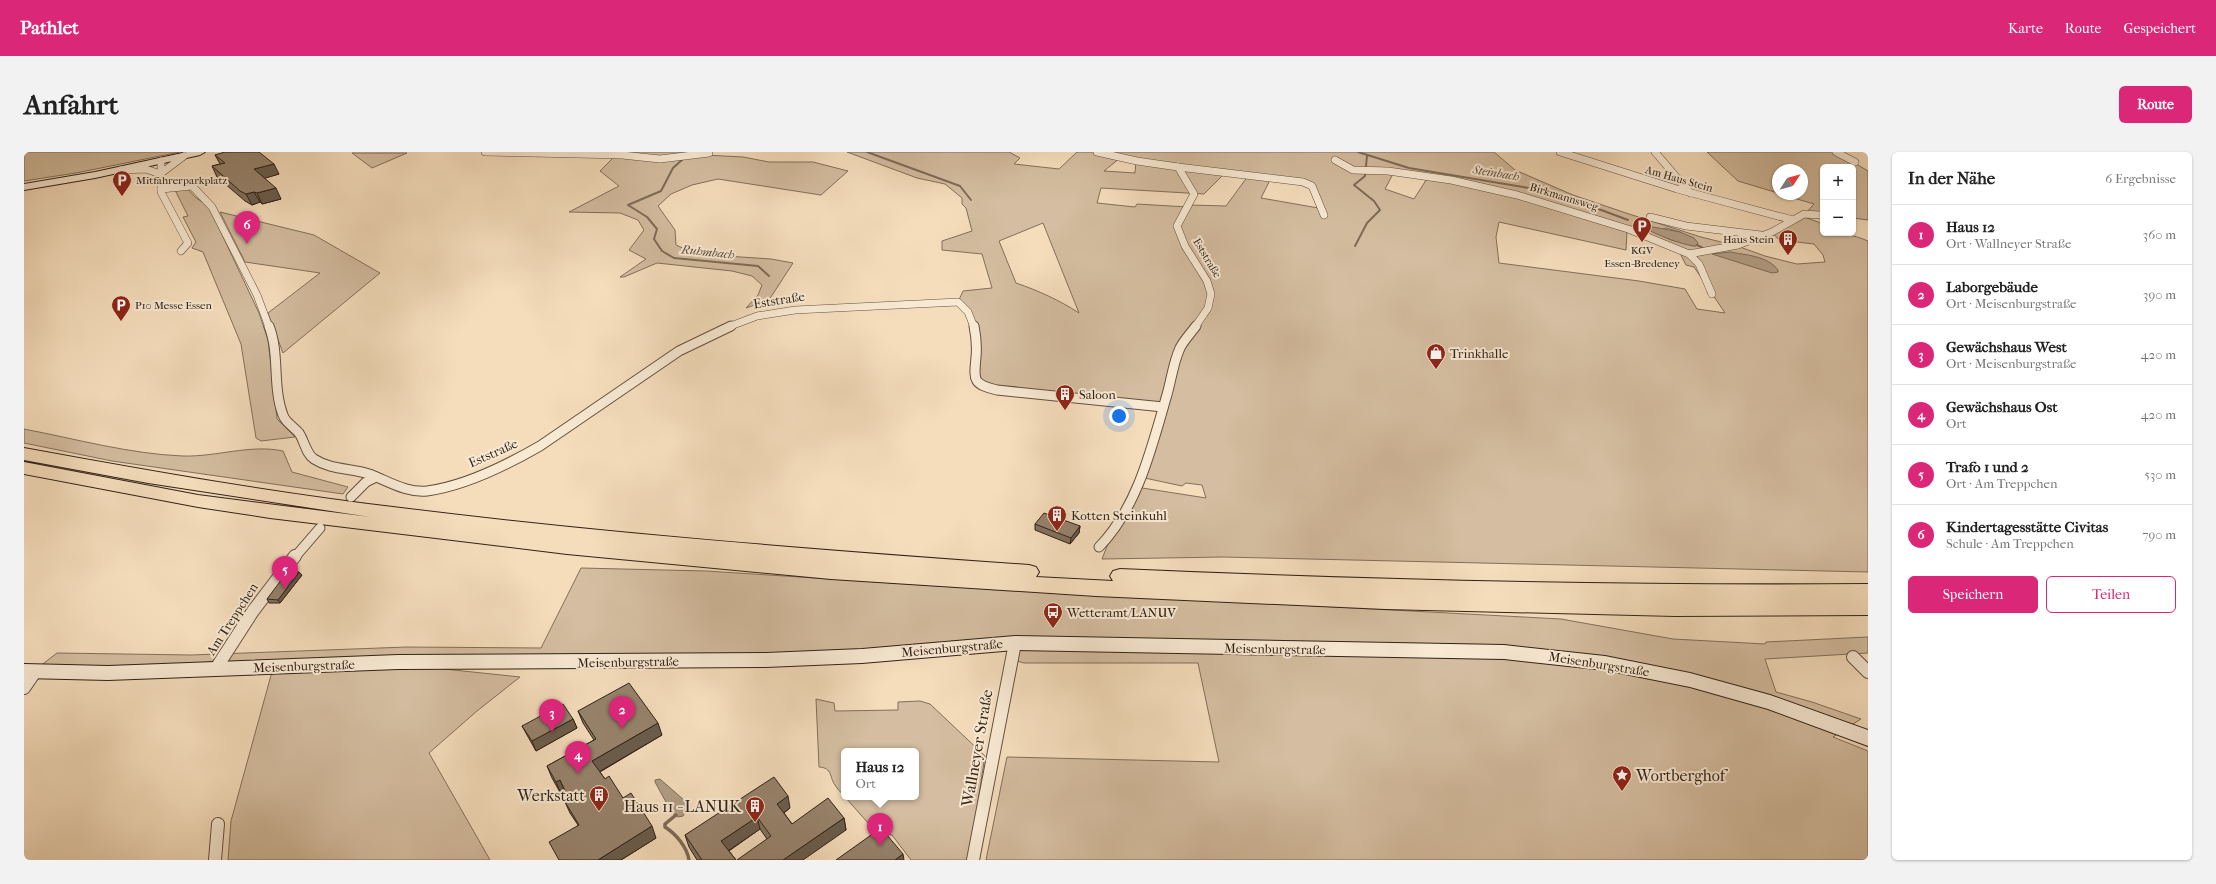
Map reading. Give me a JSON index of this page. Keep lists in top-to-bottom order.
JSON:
{
  "streets": {
    "main road": ["Meisenburgstraße"],
    "street": [
      "Am Haus Stein",
      "Birkmannsweg",
      "Eststraße",
      "Am Treppchen",
      "Wallneyer Straße"
    ]
  },
  "crossings": [
    ["Am Treppchen", "Meisenburgstraße"],
    ["Meisenburgstraße", "Wallneyer Straße"]
  ],
  "water": ["Steinbach", "Ruhmbach"],
  "places": {
    "parking": ["Mitfahrerparkplatz", "KGV Essen-Bredeney", "P10 Messe Essen"],
    "building": [
      "Haus Stein",
      "Saloon",
      "Kotten Steinkuhl",
      "Werkstatt",
      "Haus 11 - LANUK"
    ],
    "shop": ["Trinkhalle"],
    "bus stop": ["Wetteramt/LANUV"],
    "place": ["Wortberghof"]
  },
  "north": "top right",
  "page": {
    "header": "Pathlet",
    "nav": ["Karte", "Route", "Gespeichert"],
    "buttons": [
      "Route",
      ["Speichern", "Teilen"]
    ],
    "title": "Anfahrt",
    "heading": ["In der Nähe", "6 Ergebnisse"],
    "map_buttons": ["+", "−"],
    "list": [
      {
        "mark": "1",
        "name": "Haus 12",
        "note": "Ort · Wallneyer Straße",
        "value": "360 m"
      },
      {
        "mark": "2",
        "name": "Laborgebäude",
        "note": "Ort · Meisenburgstraße",
        "value": "390 m"
      },
      {
        "mark": "3",
        "name": "Gewächshaus West",
        "note": "Ort · Meisenburgstraße",
        "value": "420 m"
      },
      {
        "mark": "4",
        "name": "Gewächshaus Ost",
        "note": "Ort",
        "value": "420 m"
      },
      {
        "mark": "5",
        "name": "Trafo 1 und 2",
        "note": "Ort · Am Treppchen",
        "value": "530 m"
      },
      {
        "mark": "6",
        "name": "Kindertagesstätte Civitas",
        "note": "Schule · Am Treppchen",
        "value": "790 m"
      }
    ],
    "pins": [
      "6",
      "5",
      "2",
      "3",
      "4",
      "1"
    ],
    "popup": ["Haus 12", "Ort"]
  }
}
